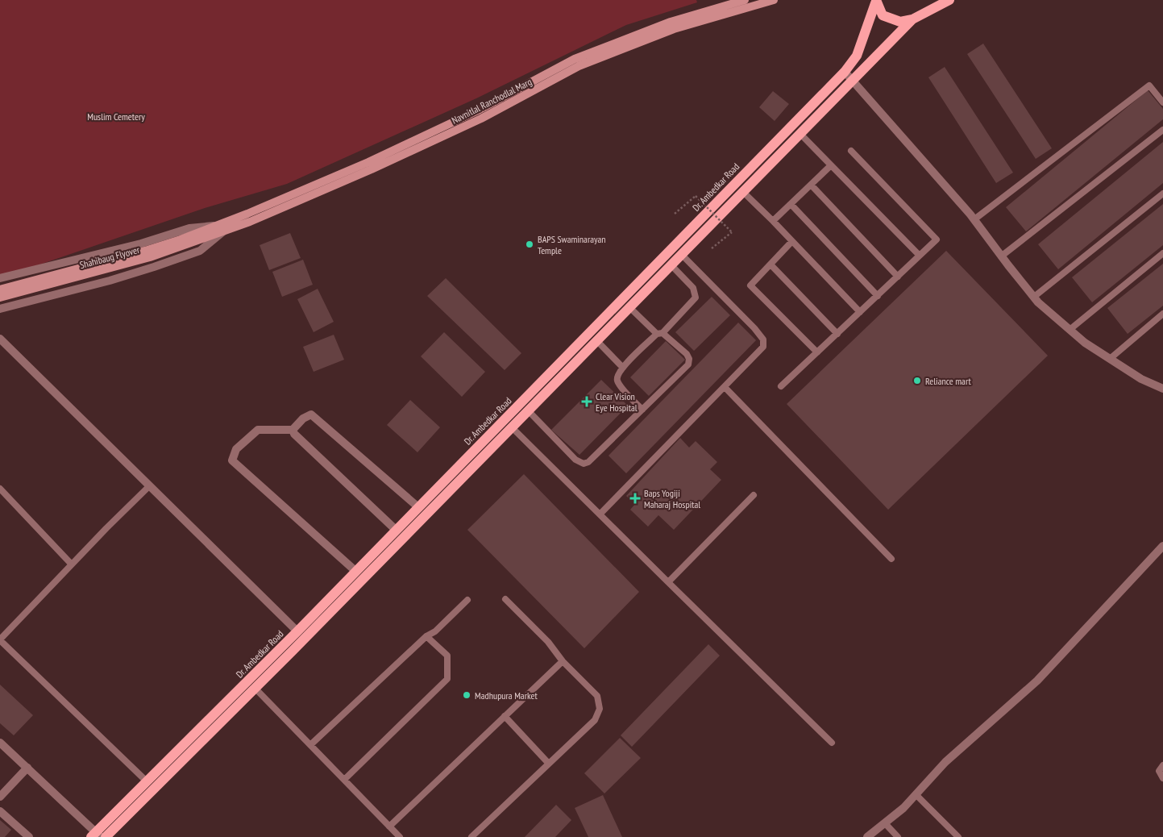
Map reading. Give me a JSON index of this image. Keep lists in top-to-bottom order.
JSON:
{
  "streets": {
    "main road": ["Navnitlal Ranchodlal Marg", "Dr. Ambedkar Road", "Shahibaug Flyover"]
  },
  "crossings": [
    ["Navnitlal Ranchodlal Marg", "Shahibaug Flyover"]
  ],
  "parks": ["Muslim Cemetery"],
  "places": {
    "other": ["BAPS Swaminarayan Temple", "Reliance mart", "Madhupura Market"],
    "health": ["Clear Vision Eye Hospital", "Baps Yogiji Maharaj Hospital"]
  }
}
